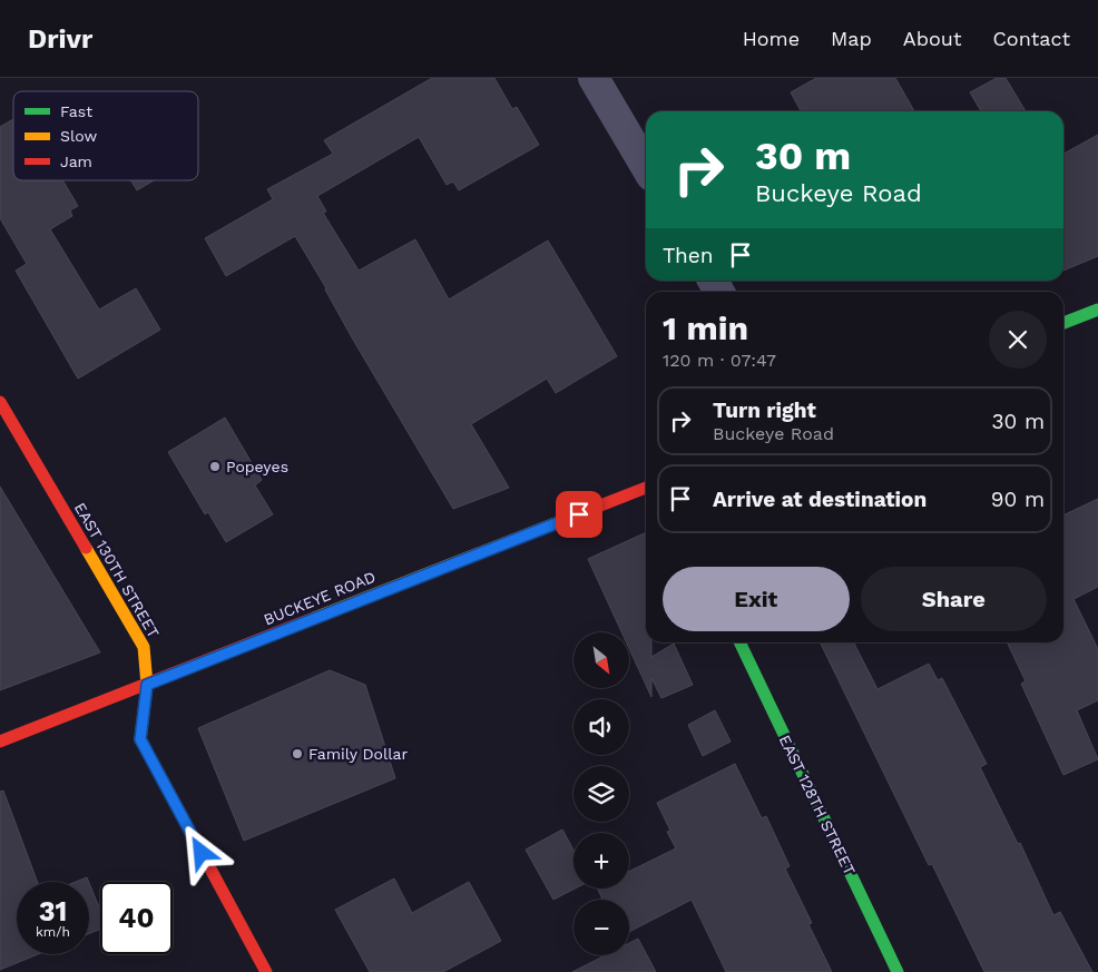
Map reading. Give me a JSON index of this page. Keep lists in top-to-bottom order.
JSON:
{
  "streets": {
    "street": ["EAST 130TH STREET", "BUCKEYE ROAD", "EAST 128TH STREET"]
  },
  "crossings": [
    ["EAST 130TH STREET", "BUCKEYE ROAD"]
  ],
  "places": ["Popeyes", "Family Dollar"],
  "legend": ["Fast", "Slow", "Jam"],
  "north": "bottom right",
  "page": {
    "header": "Drivr",
    "nav": [
      "Home",
      "Map",
      "About",
      "Contact"
    ],
    "turn": ["30 m", "Buckeye Road"],
    "then": "Then",
    "heading": ["1 min", "120 m · 07:47"],
    "list": [
      {
        "name": "Turn right",
        "note": "Buckeye Road",
        "value": "30 m"
      },
      {
        "name": "Arrive at destination",
        "value": "90 m"
      }
    ],
    "buttons": ["Exit", "Share"],
    "map_buttons": ["+", "−"],
    "speed": "31 km/h",
    "limit": "40"
  }
}
